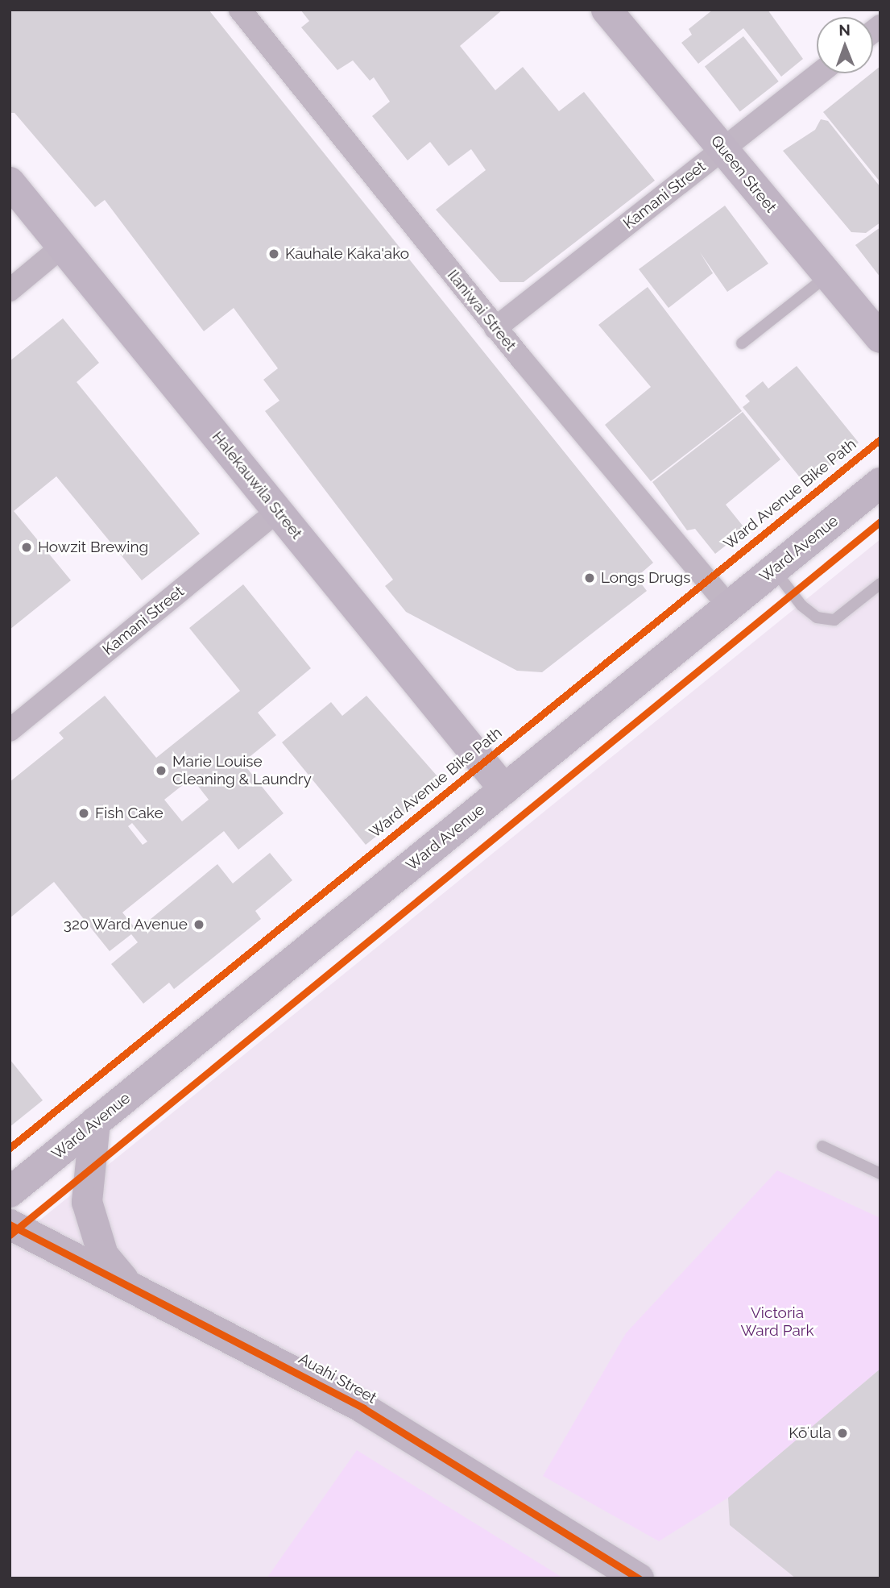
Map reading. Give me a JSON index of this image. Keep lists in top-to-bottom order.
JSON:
{
  "streets": {
    "street": [
      "Queen Street",
      "Kamani Street",
      "Ilaniwai Street",
      "Halekauwila Street",
      "Ward Avenue",
      "Auahi Street"
    ],
    "cycle path": ["Ward Avenue Bike Path"]
  },
  "crossings": [
    ["Queen Street", "Kamani Street"],
    ["Kamani Street", "Ilaniwai Street"],
    ["Kamani Street", "Halekauwila Street"],
    ["Ilaniwai Street", "Ward Avenue"],
    ["Halekauwila Street", "Ward Avenue"]
  ],
  "parks": ["Victoria Ward Park"],
  "places": [
    "Kauhale Kaka'ako",
    "Howzit Brewing",
    "Longs Drugs",
    "Marie Louise Cleaning & Laundry",
    "Fish Cake",
    "320 Ward Avenue",
    "Kōʻula"
  ],
  "north": "top"
}
